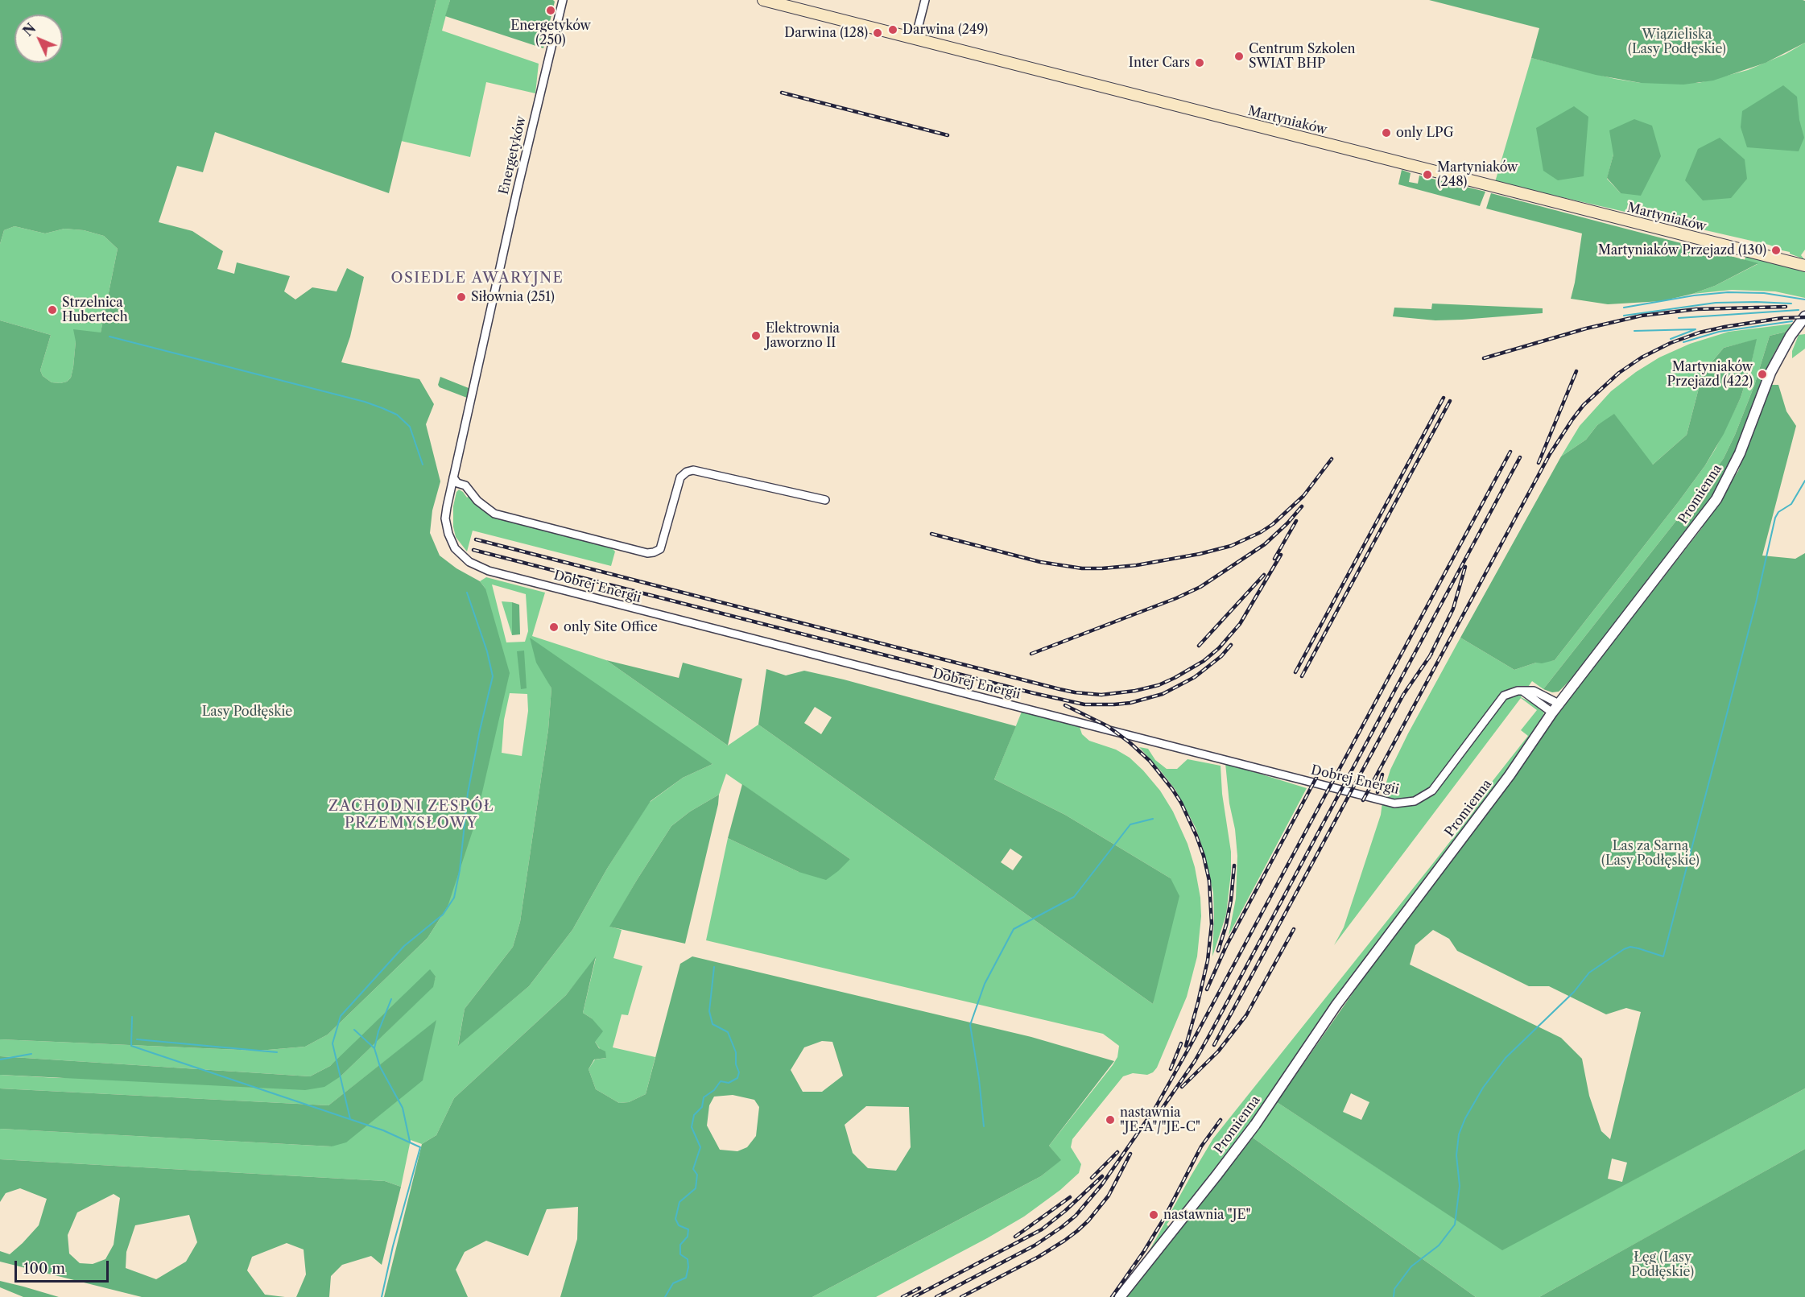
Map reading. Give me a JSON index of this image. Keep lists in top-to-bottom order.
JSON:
{
  "streets": {
    "main road": ["Martyniaków"],
    "street": ["Energetyków", "Promienna", "Dobrej Energii"]
  },
  "crossings": [
    ["Energetyków", "Dobrej Energii"]
  ],
  "districts": ["OSIEDLE AWARYJNE", "ZACHODNI ZESPÓŁ PRZEMYSŁOWY"],
  "parks": [
    "Wiązieliska (Lasy Podłęskie)",
    "Lasy Podłęskie",
    "Las za Sarną (Lasy Podłęskie)",
    "Łęg (Lasy Podłęskie)"
  ],
  "places": [
    "Energetyków (250)",
    "Darwina (249)",
    "Darwina (128)",
    "Centrum Szkolen SWIAT BHP",
    "Inter Cars",
    "only LPG",
    "Martyniaków (248)",
    "Martyniaków Przejazd (130)",
    "Siłownia (251)",
    "Strzelnica Hubertech",
    "Elektrownia Jaworzno II",
    "Martyniaków Przejazd (422)",
    "only Site Office",
    "nastawnia \"JE-A\"/\"JE-C\"",
    "nastawnia \"JE\""
  ],
  "scale_bar": "100 m",
  "north": "top left"
}
